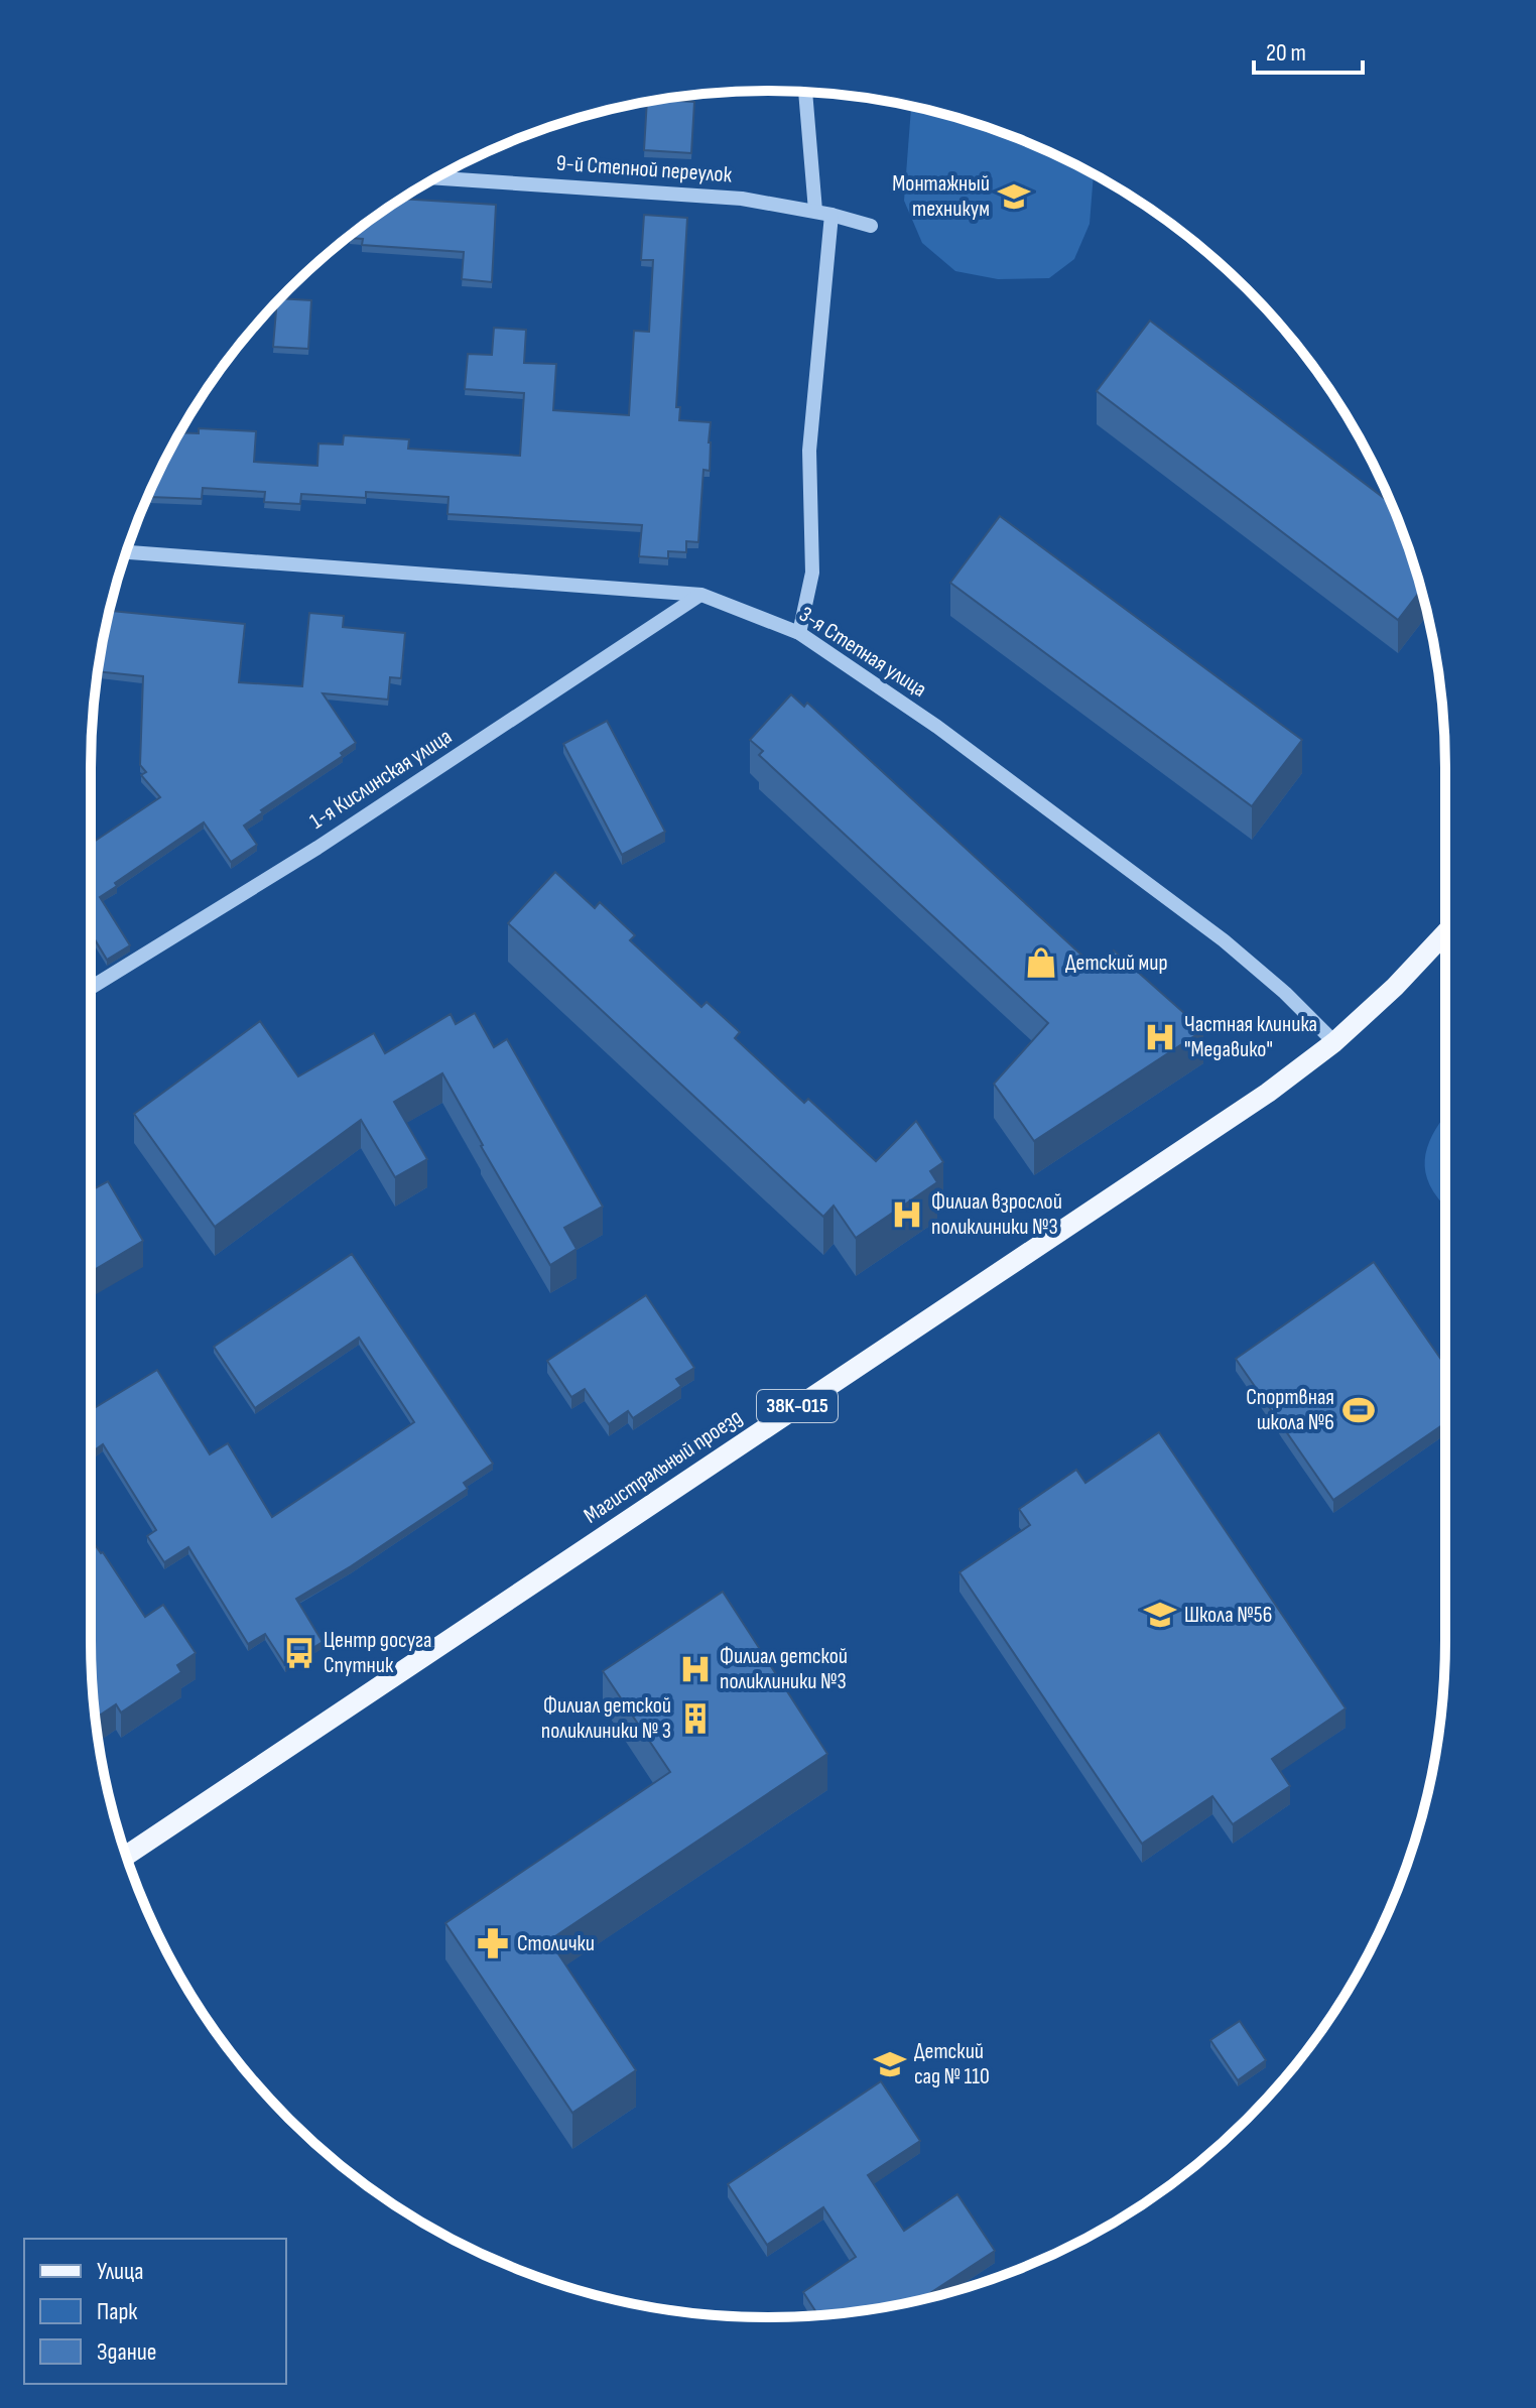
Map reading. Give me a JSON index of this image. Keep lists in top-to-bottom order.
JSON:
{
  "streets": {
    "main road": ["38К-015", "Магистральный проезд"],
    "street": ["9-й Степной переулок", "3-я Степная улица", "1-я Кислинская улица"]
  },
  "crossings": [
    ["3-я Степная улица", "1-я Кислинская улица"],
    ["3-я Степная улица", "Магистральный проезд"]
  ],
  "places": {
    "school or university": ["Монтажный техникум", "Школа №56", "Детский сад № 110"],
    "shop": ["Детский мир"],
    "hospital": ["Частная клиника \"Медавико\"", "Филиал взрослой поликлиники №3", "Филиал детской поликлиники №3"],
    "sports": ["Спортвная школа №6"],
    "bus stop": ["Центр досуга Спутник"],
    "building": ["Филиал детской поликлиники № 3"],
    "pharmacy": ["Столички"]
  },
  "legend": ["Улица", "Парк", "Здание"],
  "scale_bar": "20 m"
}
